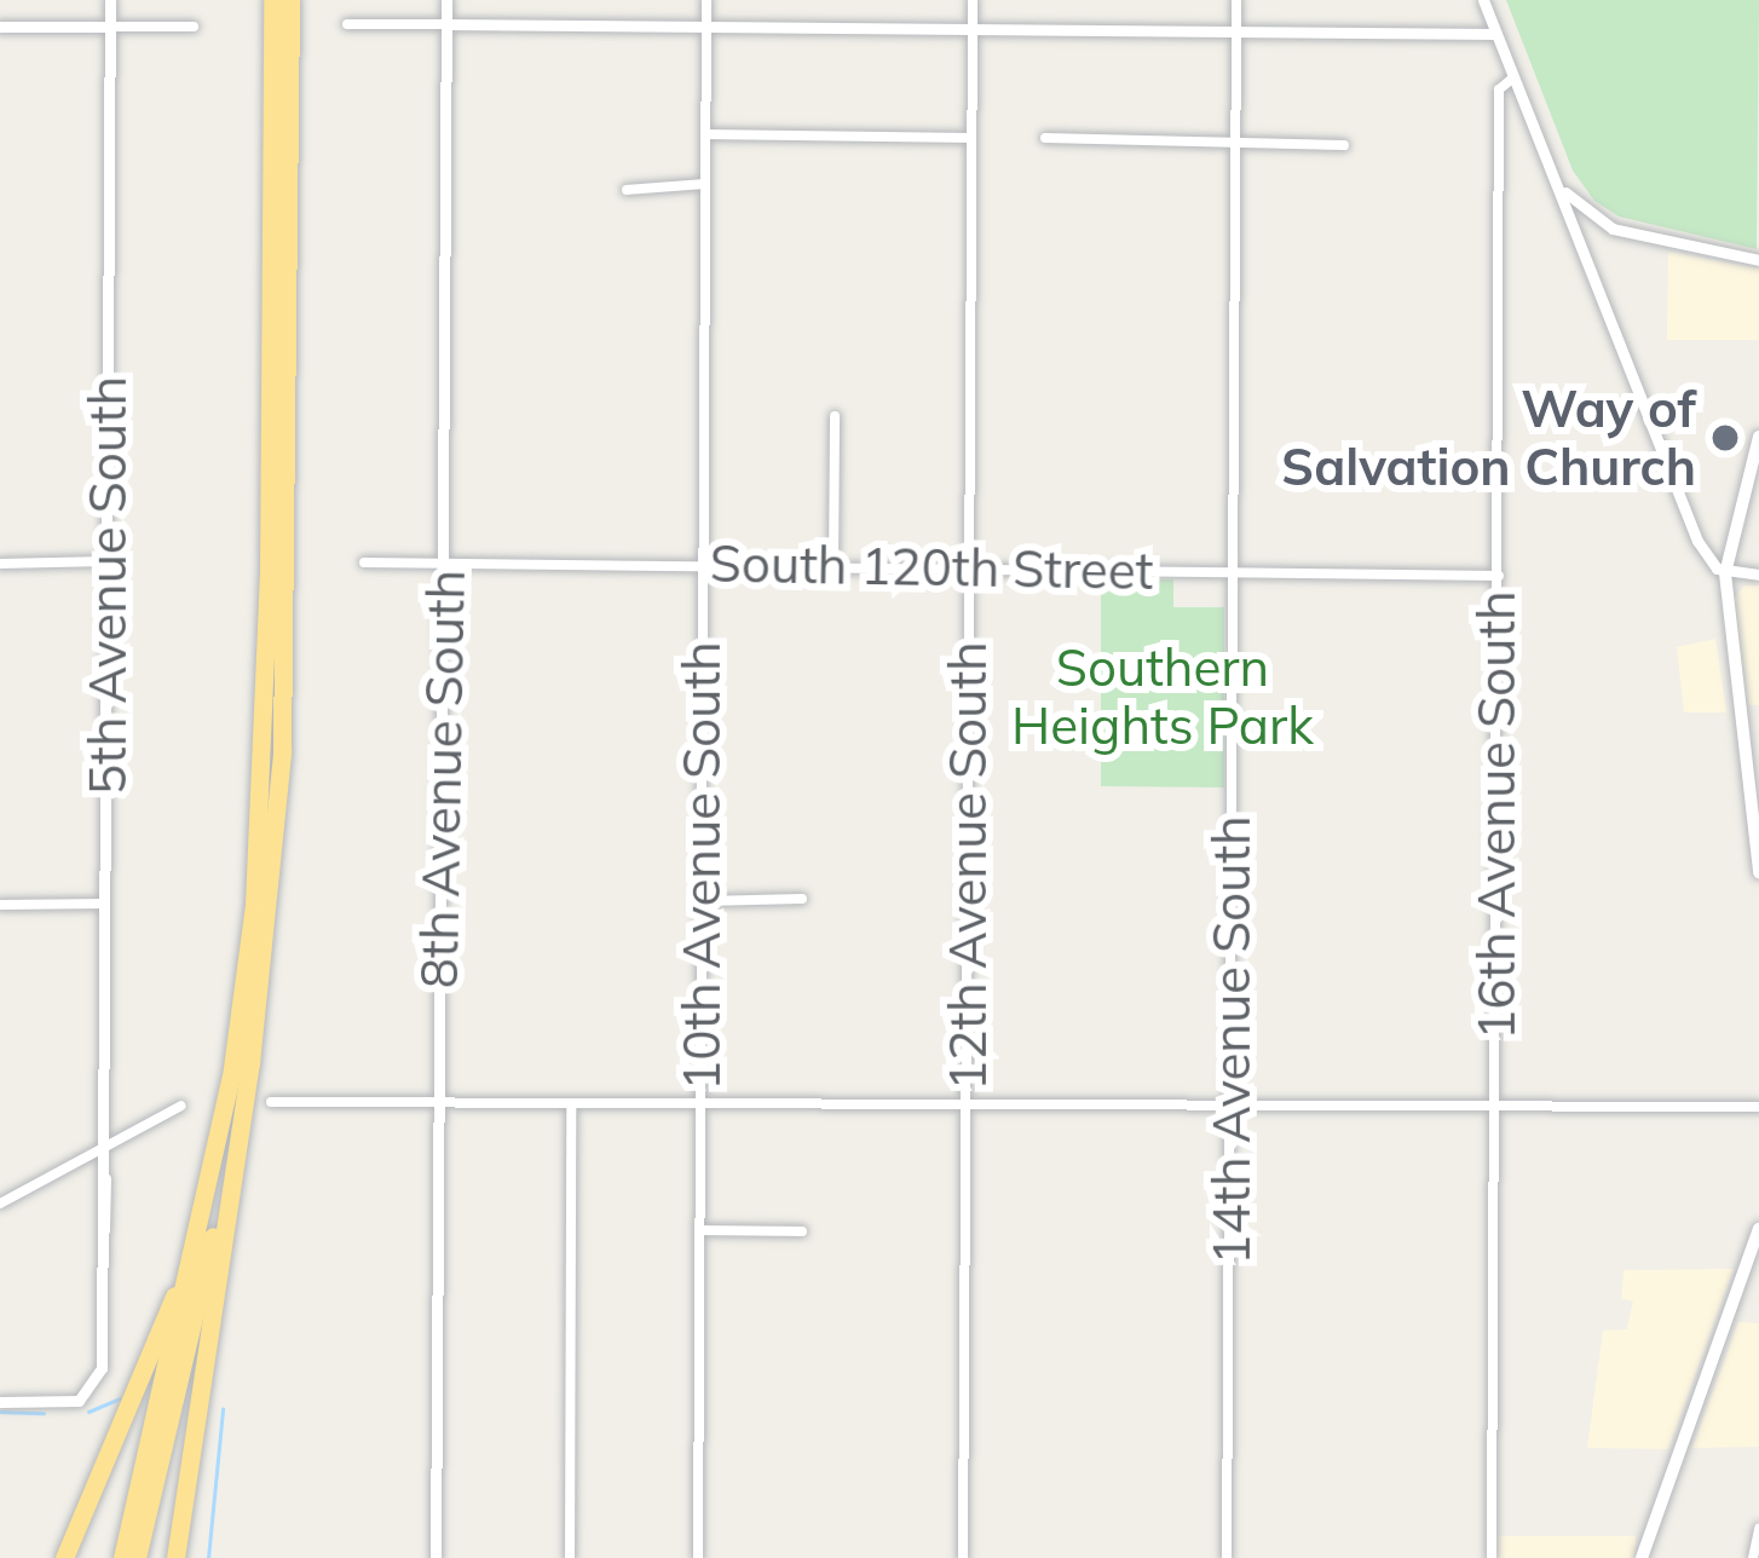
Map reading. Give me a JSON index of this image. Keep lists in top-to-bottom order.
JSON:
{
  "streets": {
    "street": [
      "South 120th Street",
      "5th Avenue South",
      "8th Avenue South",
      "16th Avenue South",
      "10th Avenue South",
      "12th Avenue South",
      "14th Avenue South"
    ]
  },
  "crossings": [
    ["South 120th Street", "8th Avenue South"],
    ["South 120th Street", "16th Avenue South"],
    ["South 120th Street", "10th Avenue South"],
    ["South 120th Street", "12th Avenue South"],
    ["South 120th Street", "14th Avenue South"]
  ],
  "parks": ["Southern Heights Park"],
  "places": ["Way of Salvation Church"]
}
